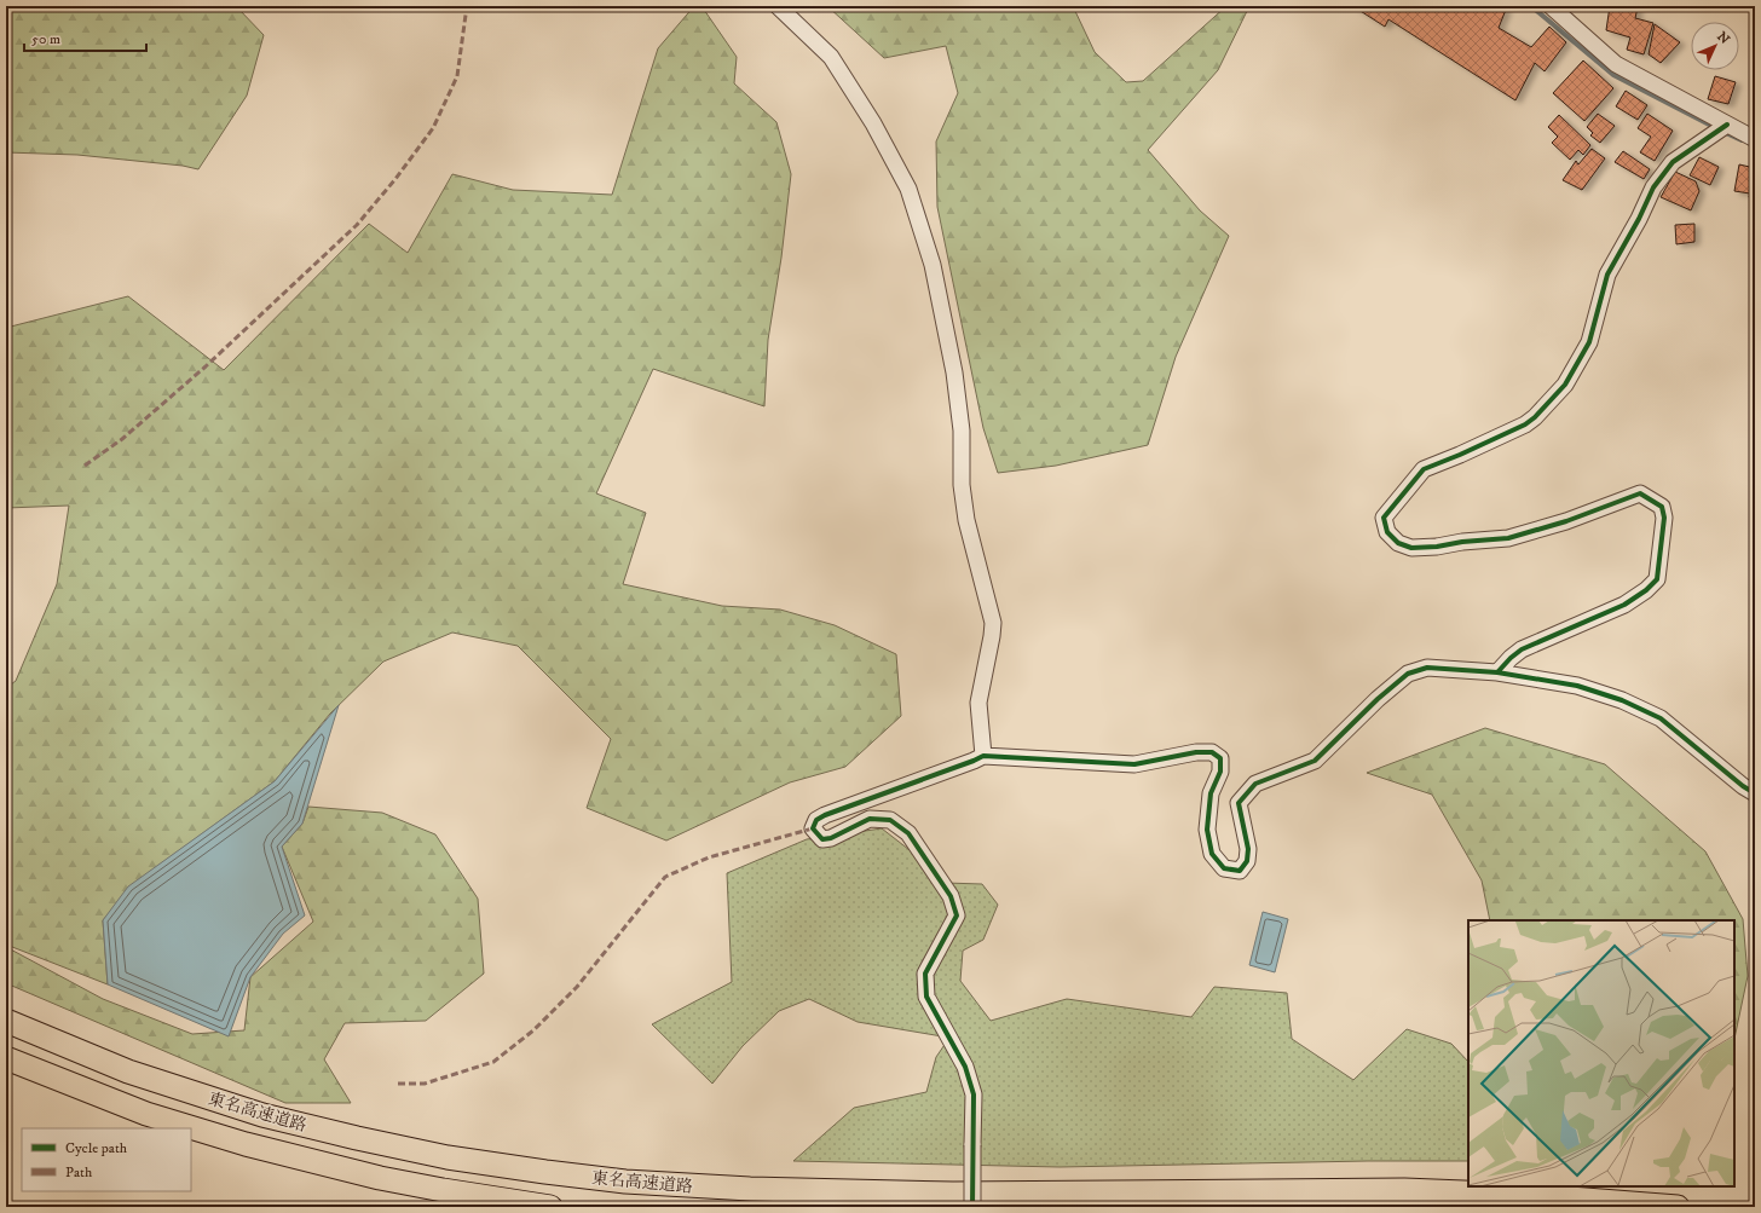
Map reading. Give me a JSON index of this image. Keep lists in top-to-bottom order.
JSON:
{
  "streets": {
    "highway": ["東名高速道路"]
  },
  "legend": ["Cycle path", "Path"],
  "scale_bar": "50 m",
  "north": "top right"
}
